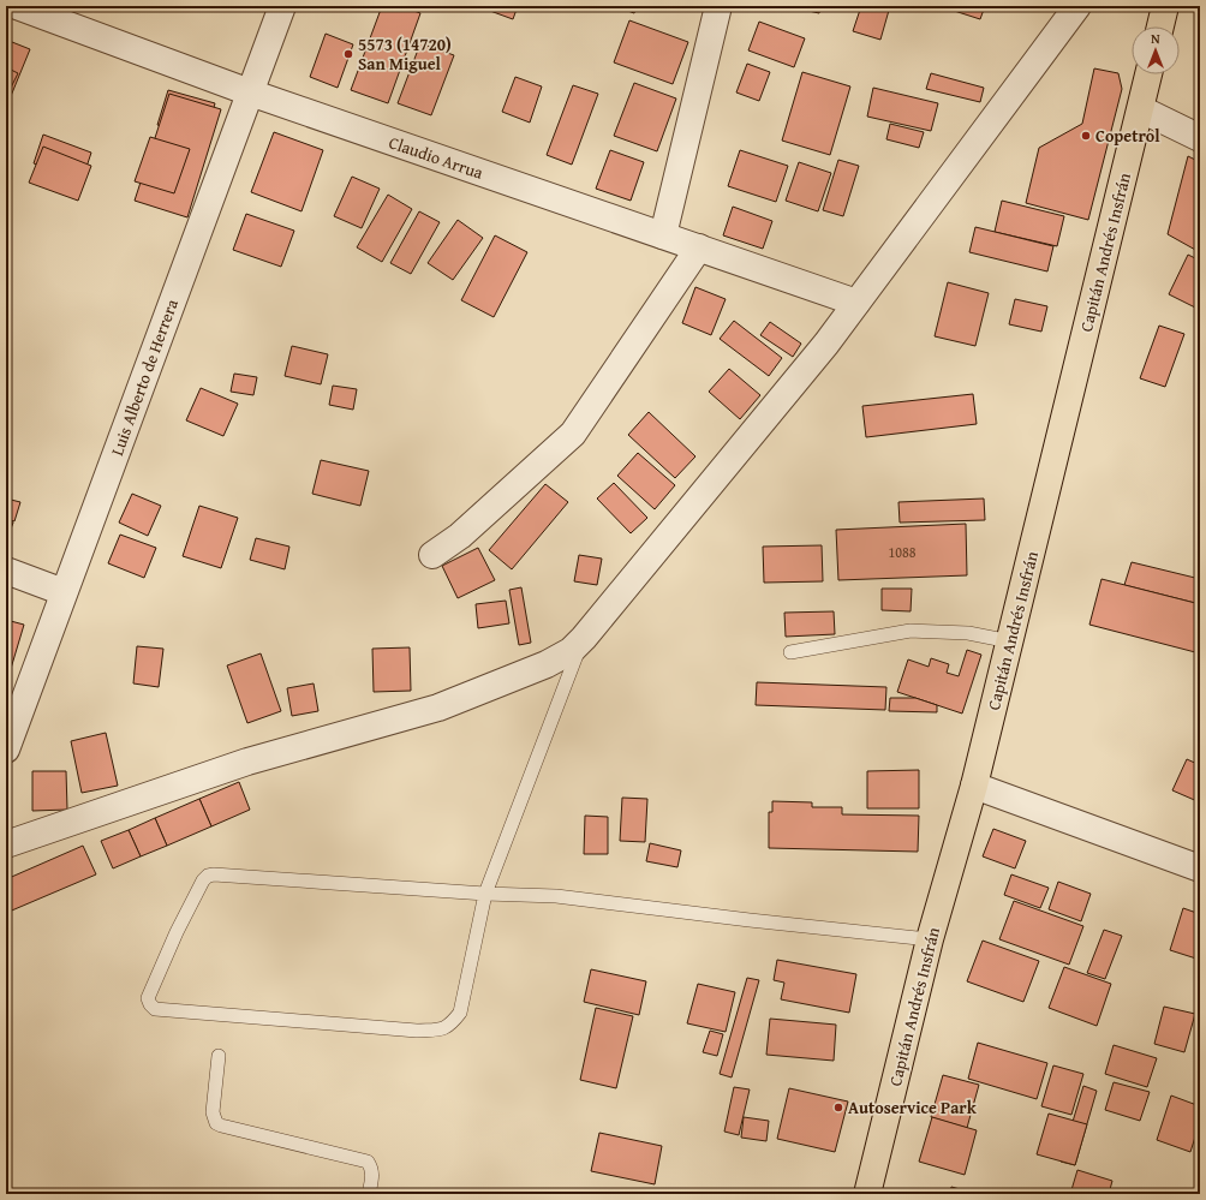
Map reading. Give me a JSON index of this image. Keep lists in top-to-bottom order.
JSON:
{
  "streets": {
    "main road": ["Capitán Andrés Insfrán"],
    "street": ["Claudio Arrua", "Luis Alberto de Herrera"]
  },
  "crossings": [
    ["Claudio Arrua", "Luis Alberto de Herrera"]
  ],
  "places": ["5573 (14720) San Miguel", "Copetrol", "Autoservice Park"],
  "house_numbers": ["1088"],
  "north": "top"
}
